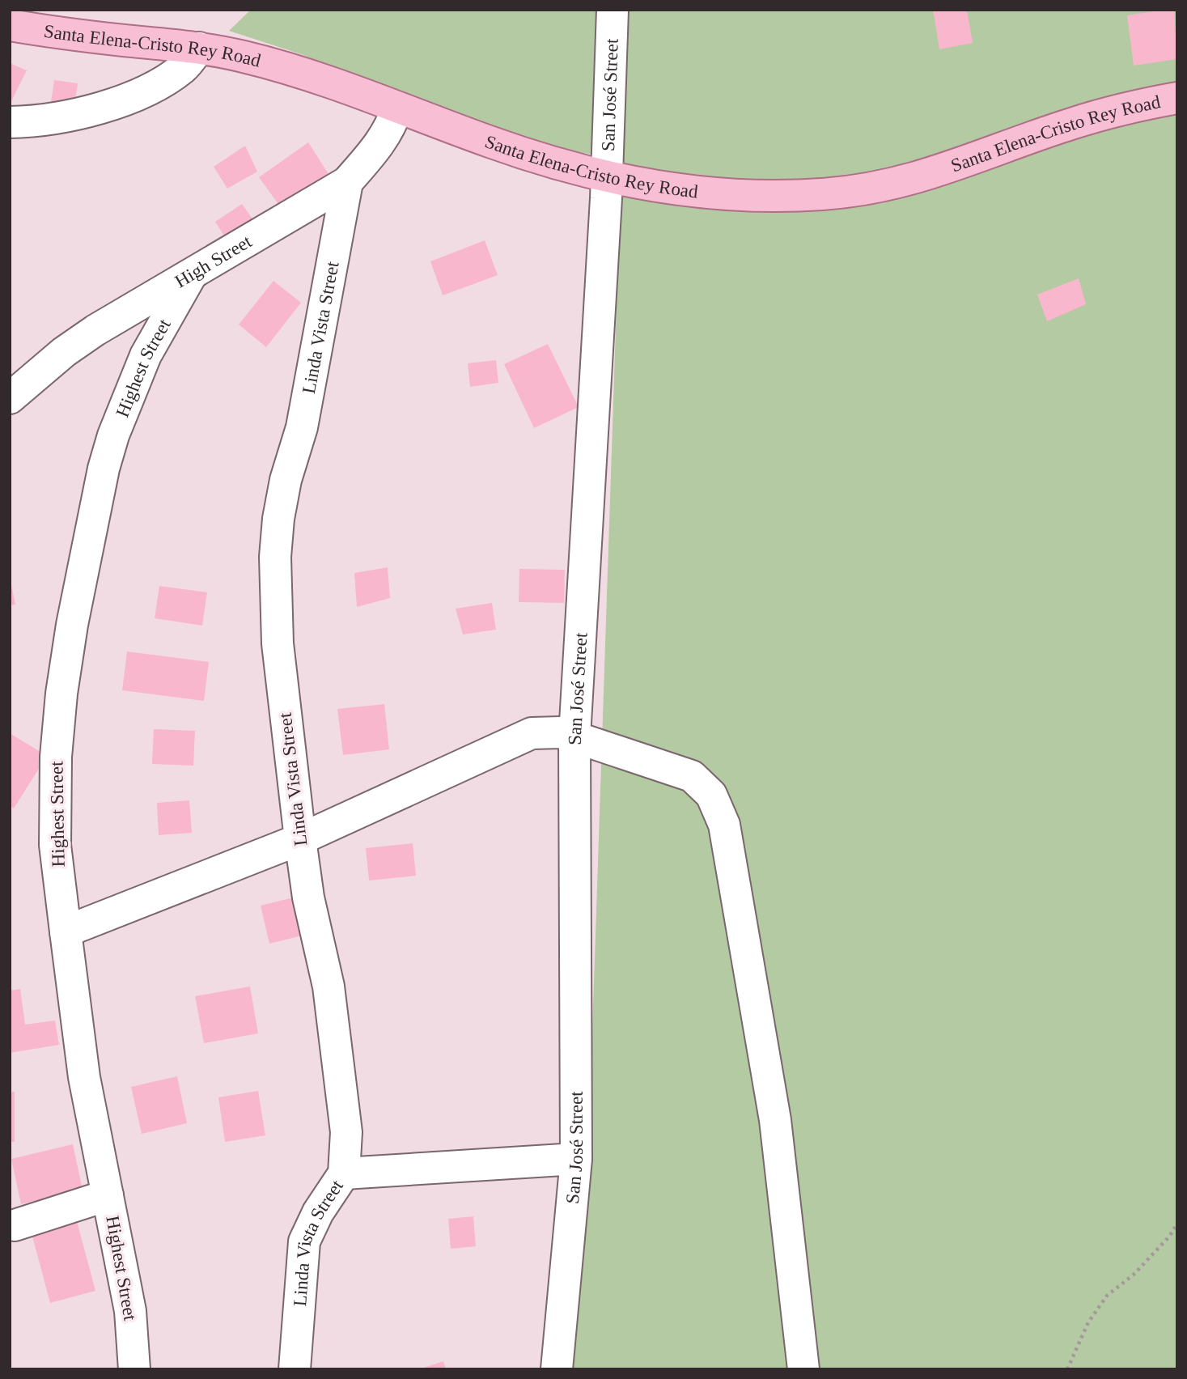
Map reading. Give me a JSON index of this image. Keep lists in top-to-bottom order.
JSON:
{
  "streets": {
    "main road": ["Santa Elena-Cristo Rey Road"],
    "street": [
      "San José Street",
      "High Street",
      "Linda Vista Street",
      "Highest Street"
    ]
  },
  "crossings": [
    ["Santa Elena-Cristo Rey Road", "San José Street"],
    ["Santa Elena-Cristo Rey Road", "High Street"],
    ["High Street", "Linda Vista Street"],
    ["High Street", "Highest Street"]
  ]
}
